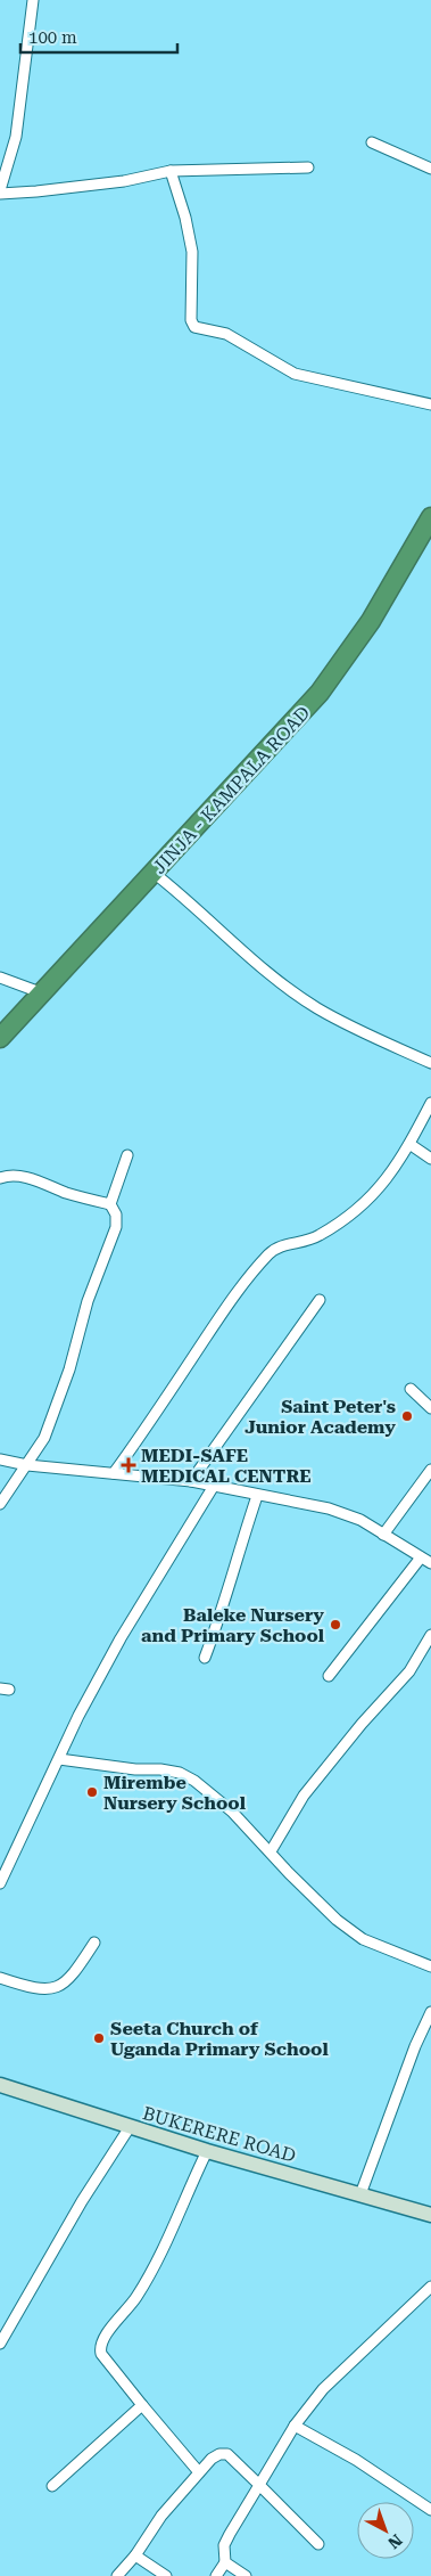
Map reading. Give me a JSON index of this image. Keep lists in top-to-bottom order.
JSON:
{
  "streets": {
    "highway": ["JINJA - KAMPALA ROAD"],
    "main road": ["BUKERERE ROAD"]
  },
  "places": {
    "other": [
      "Saint Peter's Junior Academy",
      "Baleke Nursery and Primary School",
      "Mirembe Nursery School",
      "Seeta Church of Uganda Primary School"
    ],
    "health": ["MEDI-SAFE MEDICAL CENTRE"]
  },
  "scale_bar": "100 m",
  "north": "bottom right"
}
